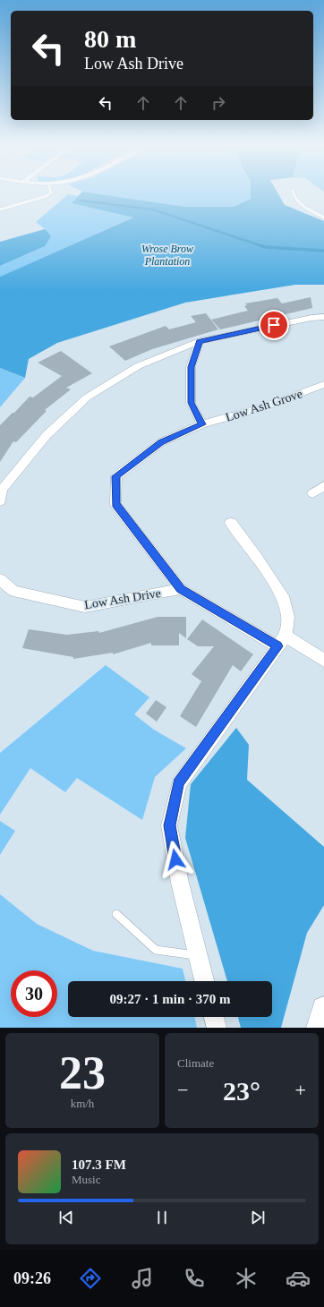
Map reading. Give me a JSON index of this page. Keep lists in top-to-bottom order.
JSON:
{
  "streets": {
    "street": ["Low Ash Grove", "Low Ash Drive"]
  },
  "crossings": [
    ["Low Ash Grove", "Low Ash Drive"]
  ],
  "parks": ["Wrose Brow Plantation"],
  "page": {
    "turn": ["80 m", "Low Ash Drive"],
    "limit": "30",
    "trip": "09:27 · 1 min · 370 m",
    "tile": [
      ["23", "km/h"],
      "Climate"
    ],
    "heat": ["−", "23°", "+"],
    "song": ["107.3 FM", "Music"],
    "tabs": "09:26"
  }
}
